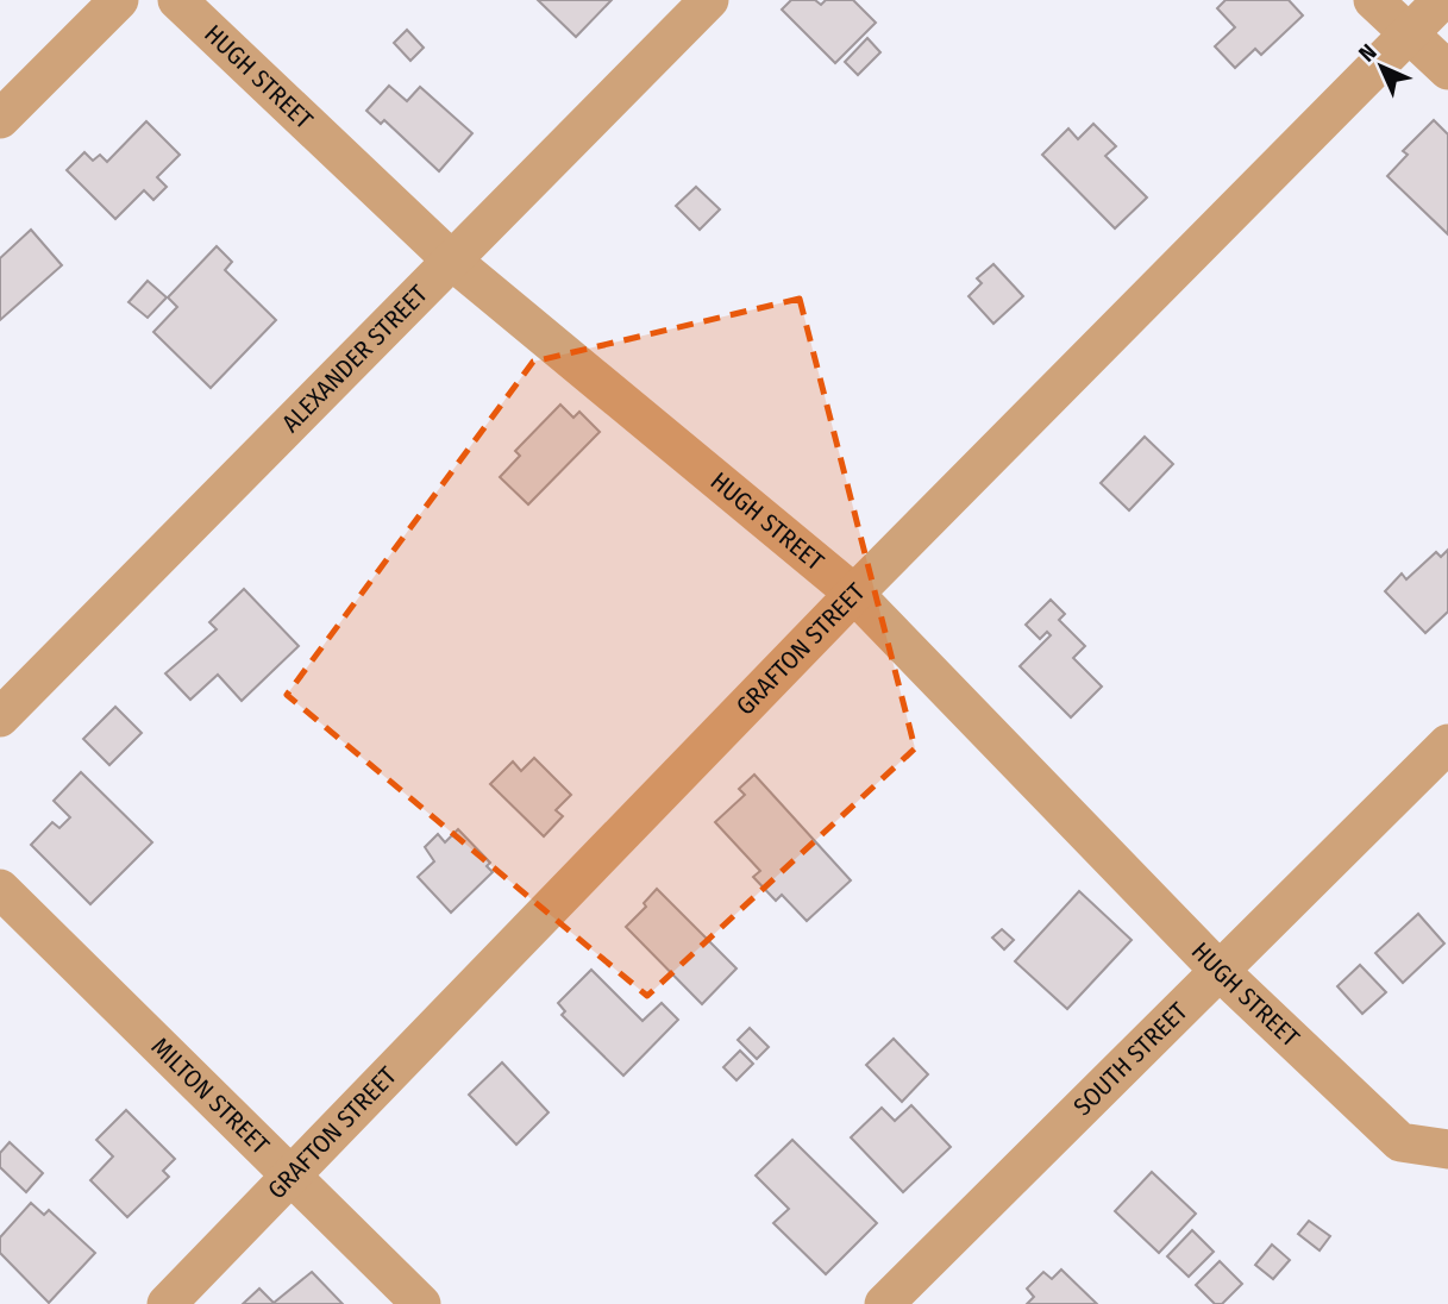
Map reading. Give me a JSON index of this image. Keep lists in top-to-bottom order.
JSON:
{
  "streets": {
    "street": [
      "HUGH STREET",
      "ALEXANDER STREET",
      "GRAFTON STREET",
      "SOUTH STREET",
      "MILTON STREET"
    ]
  },
  "crossings": [
    ["HUGH STREET", "ALEXANDER STREET"],
    ["HUGH STREET", "GRAFTON STREET"],
    ["HUGH STREET", "SOUTH STREET"],
    ["GRAFTON STREET", "MILTON STREET"]
  ],
  "north": "top left"
}
